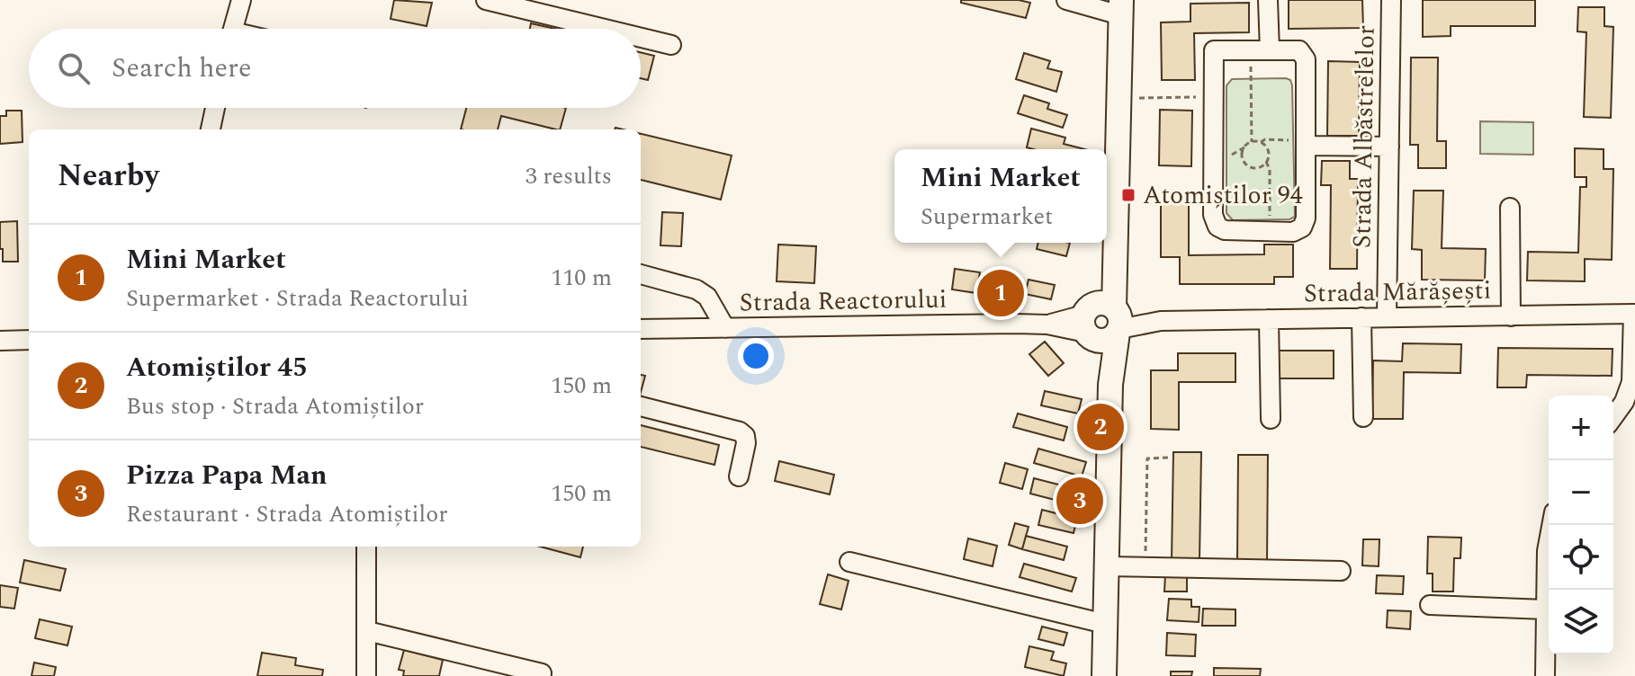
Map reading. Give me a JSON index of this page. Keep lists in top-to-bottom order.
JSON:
{
  "streets": {
    "street": ["Strada Albăstrelelor", "Strada Mărășești", "Strada Reactorului"]
  },
  "crossings": [
    ["Strada Albăstrelelor", "Strada Mărășești"],
    ["Strada Mărășești", "Strada Reactorului"]
  ],
  "places": {
    "transit": ["Atomiștilor 94"]
  },
  "page": {
    "search": "Search here",
    "heading": ["Nearby", "3 results"],
    "popup": ["Mini Market", "Supermarket"],
    "list": [
      {
        "mark": "1",
        "name": "Mini Market",
        "note": "Supermarket · Strada Reactorului",
        "value": "110 m"
      },
      {
        "mark": "2",
        "name": "Atomiștilor 45",
        "note": "Bus stop · Strada Atomiștilor",
        "value": "150 m"
      },
      {
        "mark": "3",
        "name": "Pizza Papa Man",
        "note": "Restaurant · Strada Atomiștilor",
        "value": "150 m"
      }
    ],
    "pins": ["1", "2", "3"],
    "map_buttons": ["+", "−"]
  }
}
